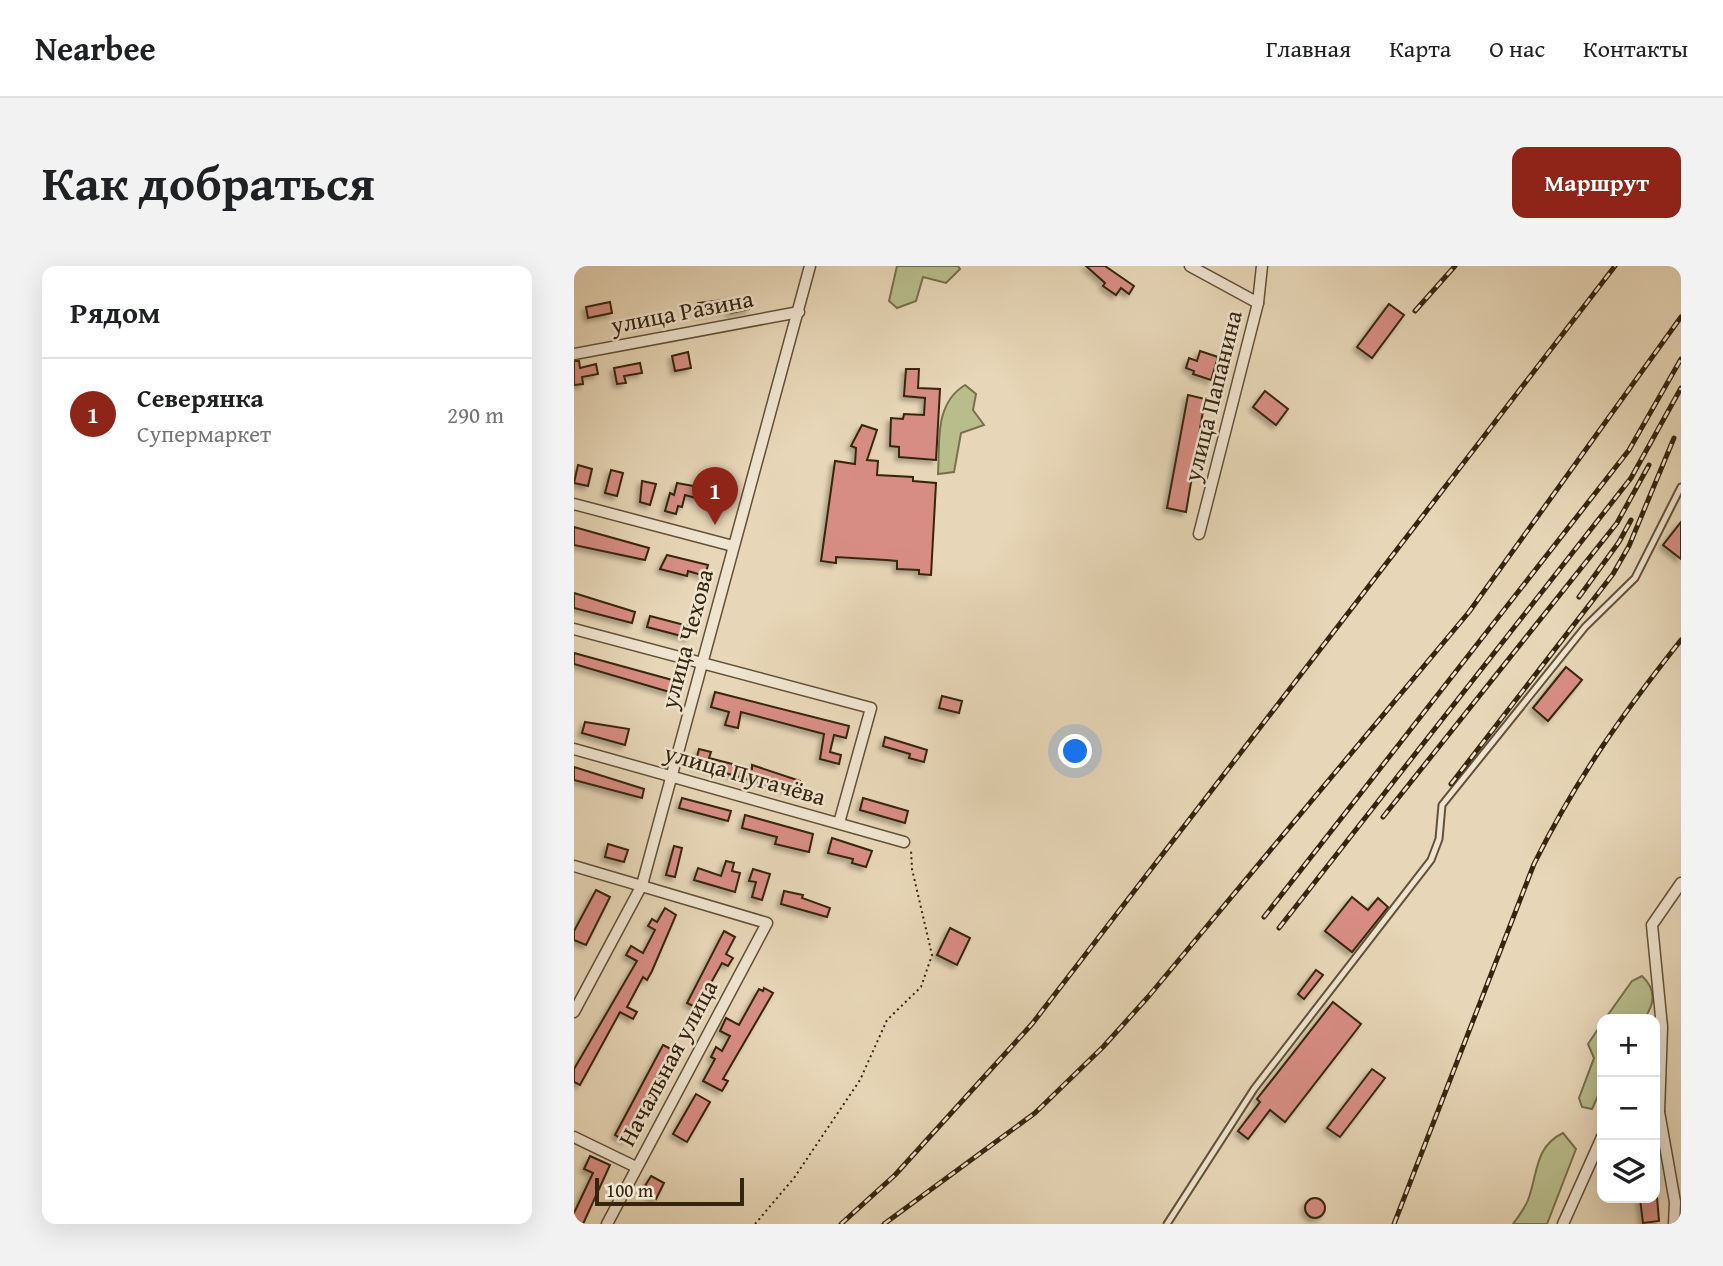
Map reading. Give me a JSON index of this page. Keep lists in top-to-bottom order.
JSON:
{
  "streets": {
    "street": [
      "улица Разина",
      "улица Папанина",
      "улица Чехова",
      "улица Пугачёва",
      "Начальная улица"
    ]
  },
  "crossings": [
    ["улица Разина", "улица Чехова"],
    ["улица Чехова", "улица Пугачёва"],
    ["улица Чехова", "Начальная улица"]
  ],
  "scale_bar": "100 m",
  "page": {
    "header": "Nearbee",
    "nav": [
      "Главная",
      "Карта",
      "О нас",
      "Контакты"
    ],
    "title": "Как добраться",
    "buttons": "Маршрут",
    "heading": "Рядом",
    "list": [
      {
        "mark": "1",
        "name": "Северянка",
        "note": "Супермаркет",
        "value": "290 m"
      }
    ],
    "pins": "1",
    "map_buttons": ["+", "−"],
    "scale": "100 m"
  }
}
